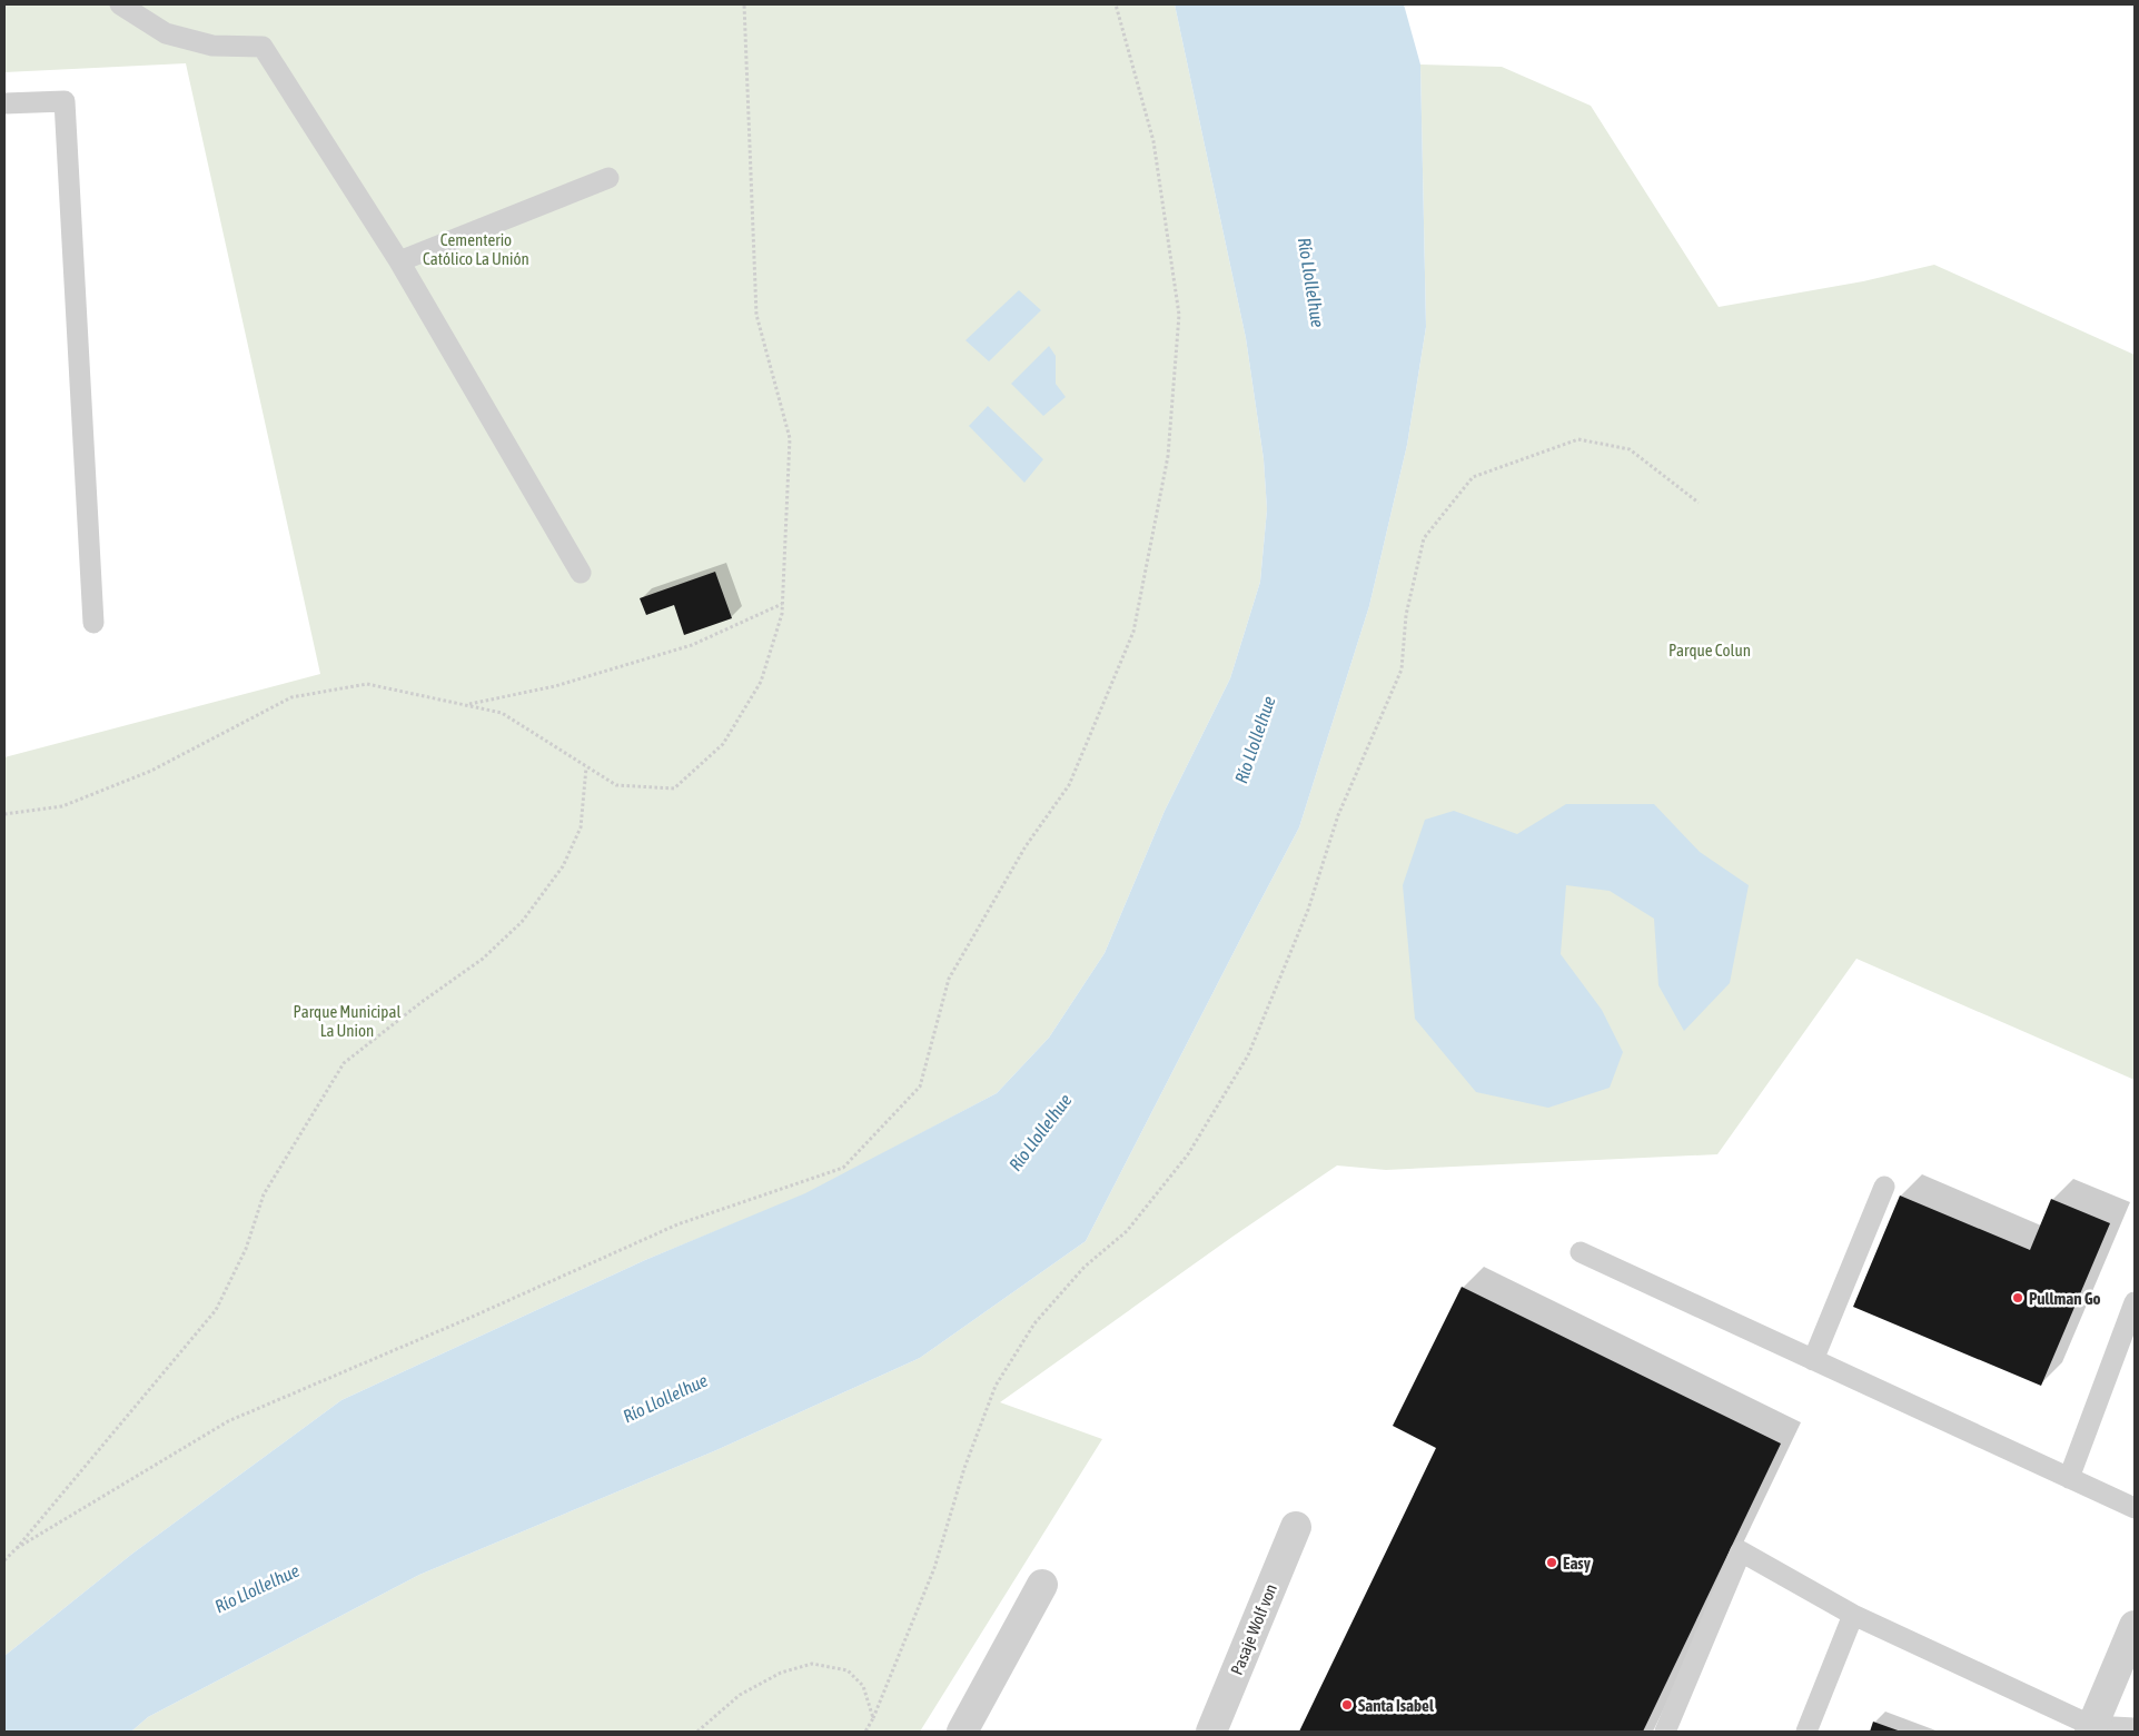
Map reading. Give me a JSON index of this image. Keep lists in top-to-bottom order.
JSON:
{
  "streets": {
    "street": ["Pasaje Wolf von"]
  },
  "water": ["Río Llollelhue"],
  "parks": ["Cementerio Católico La Unión", "Parque Colun", "Parque Municipal La Union"],
  "places": ["Pullman Go", "Easy", "Santa Isabel"]
}
